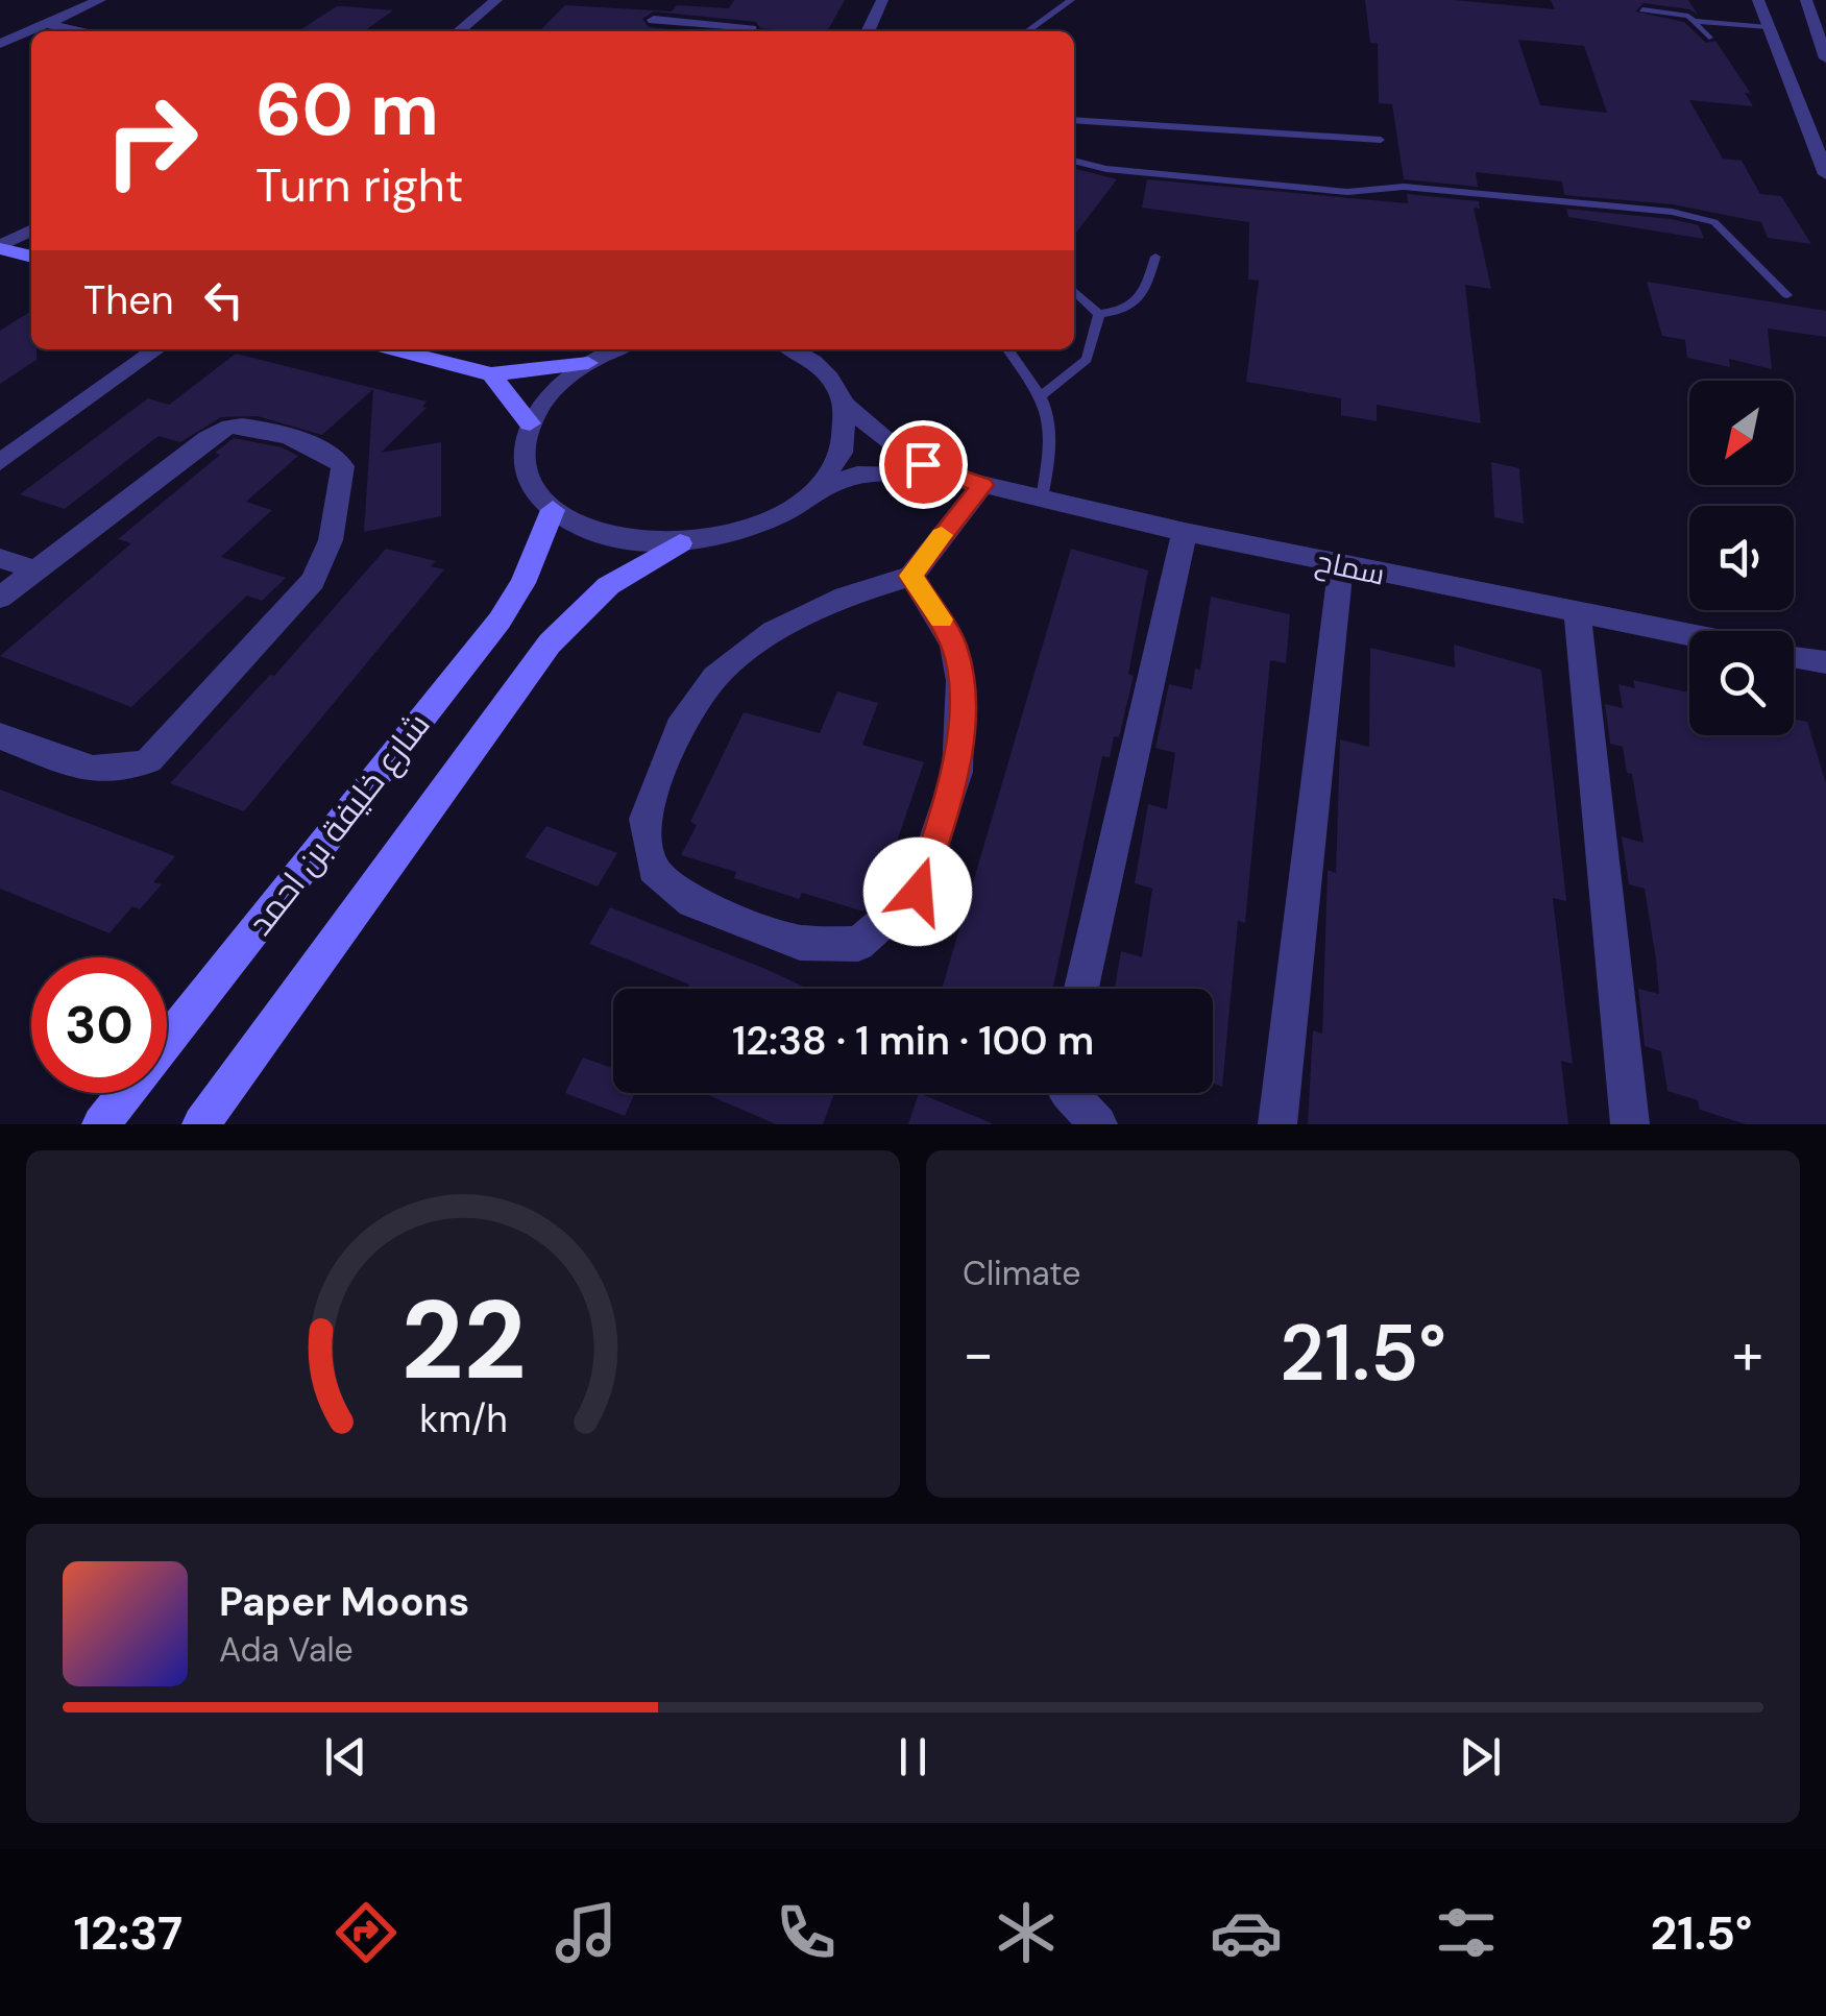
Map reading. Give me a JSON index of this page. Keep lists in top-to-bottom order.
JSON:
{
  "streets": {
    "street": ["سماح", "شارع خليفة بن احمد"]
  },
  "north": "bottom left",
  "page": {
    "turn": ["60 m", "Turn right"],
    "then": "Then",
    "limit": "30",
    "trip": "12:38 · 1 min · 100 m",
    "tile": "Climate",
    "heat": ["−", "21.5°", "+"],
    "song": ["Paper Moons", "Ada Vale"],
    "tabs": ["12:37", "21.5°"],
    "gauge": ["22", "km/h"]
  }
}
